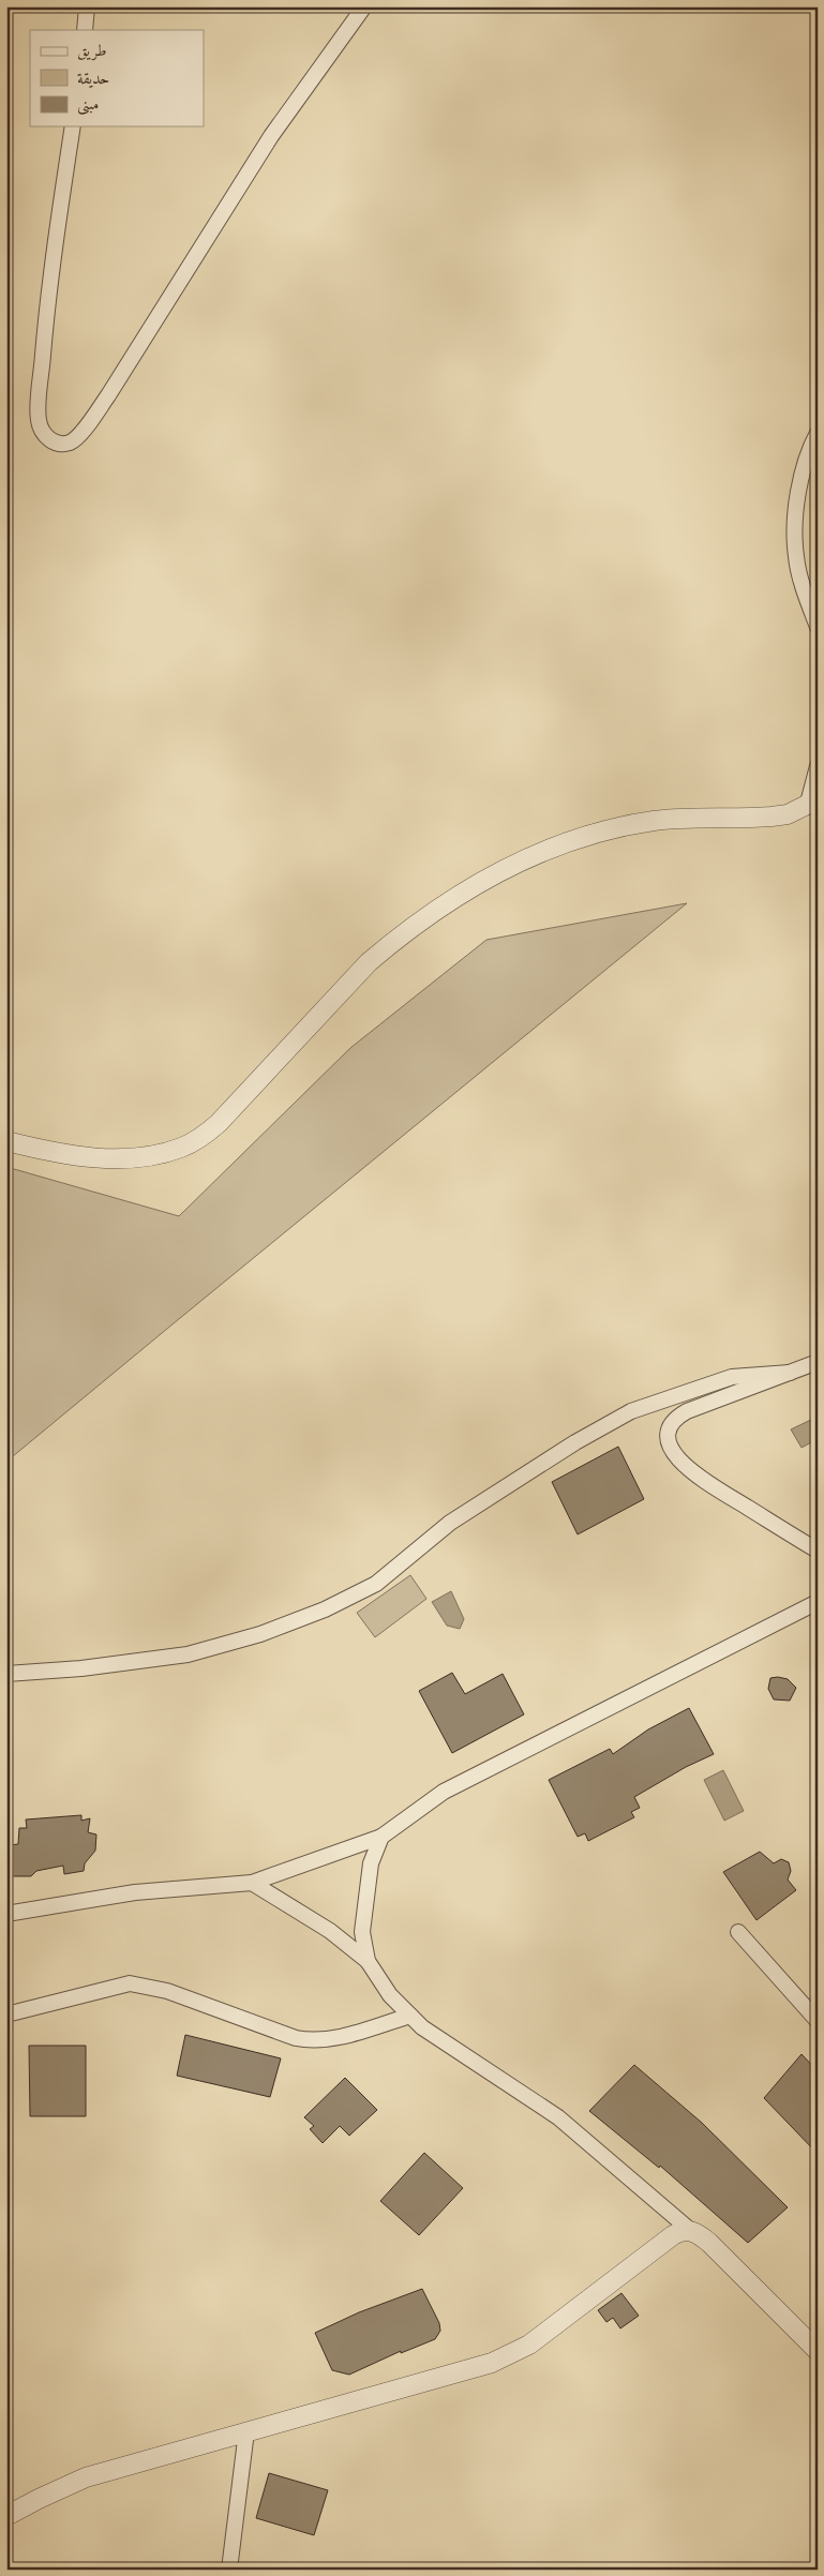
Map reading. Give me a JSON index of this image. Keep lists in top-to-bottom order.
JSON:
{
  "legend": ["طريق", "حديقة", "مبنى"]
}
